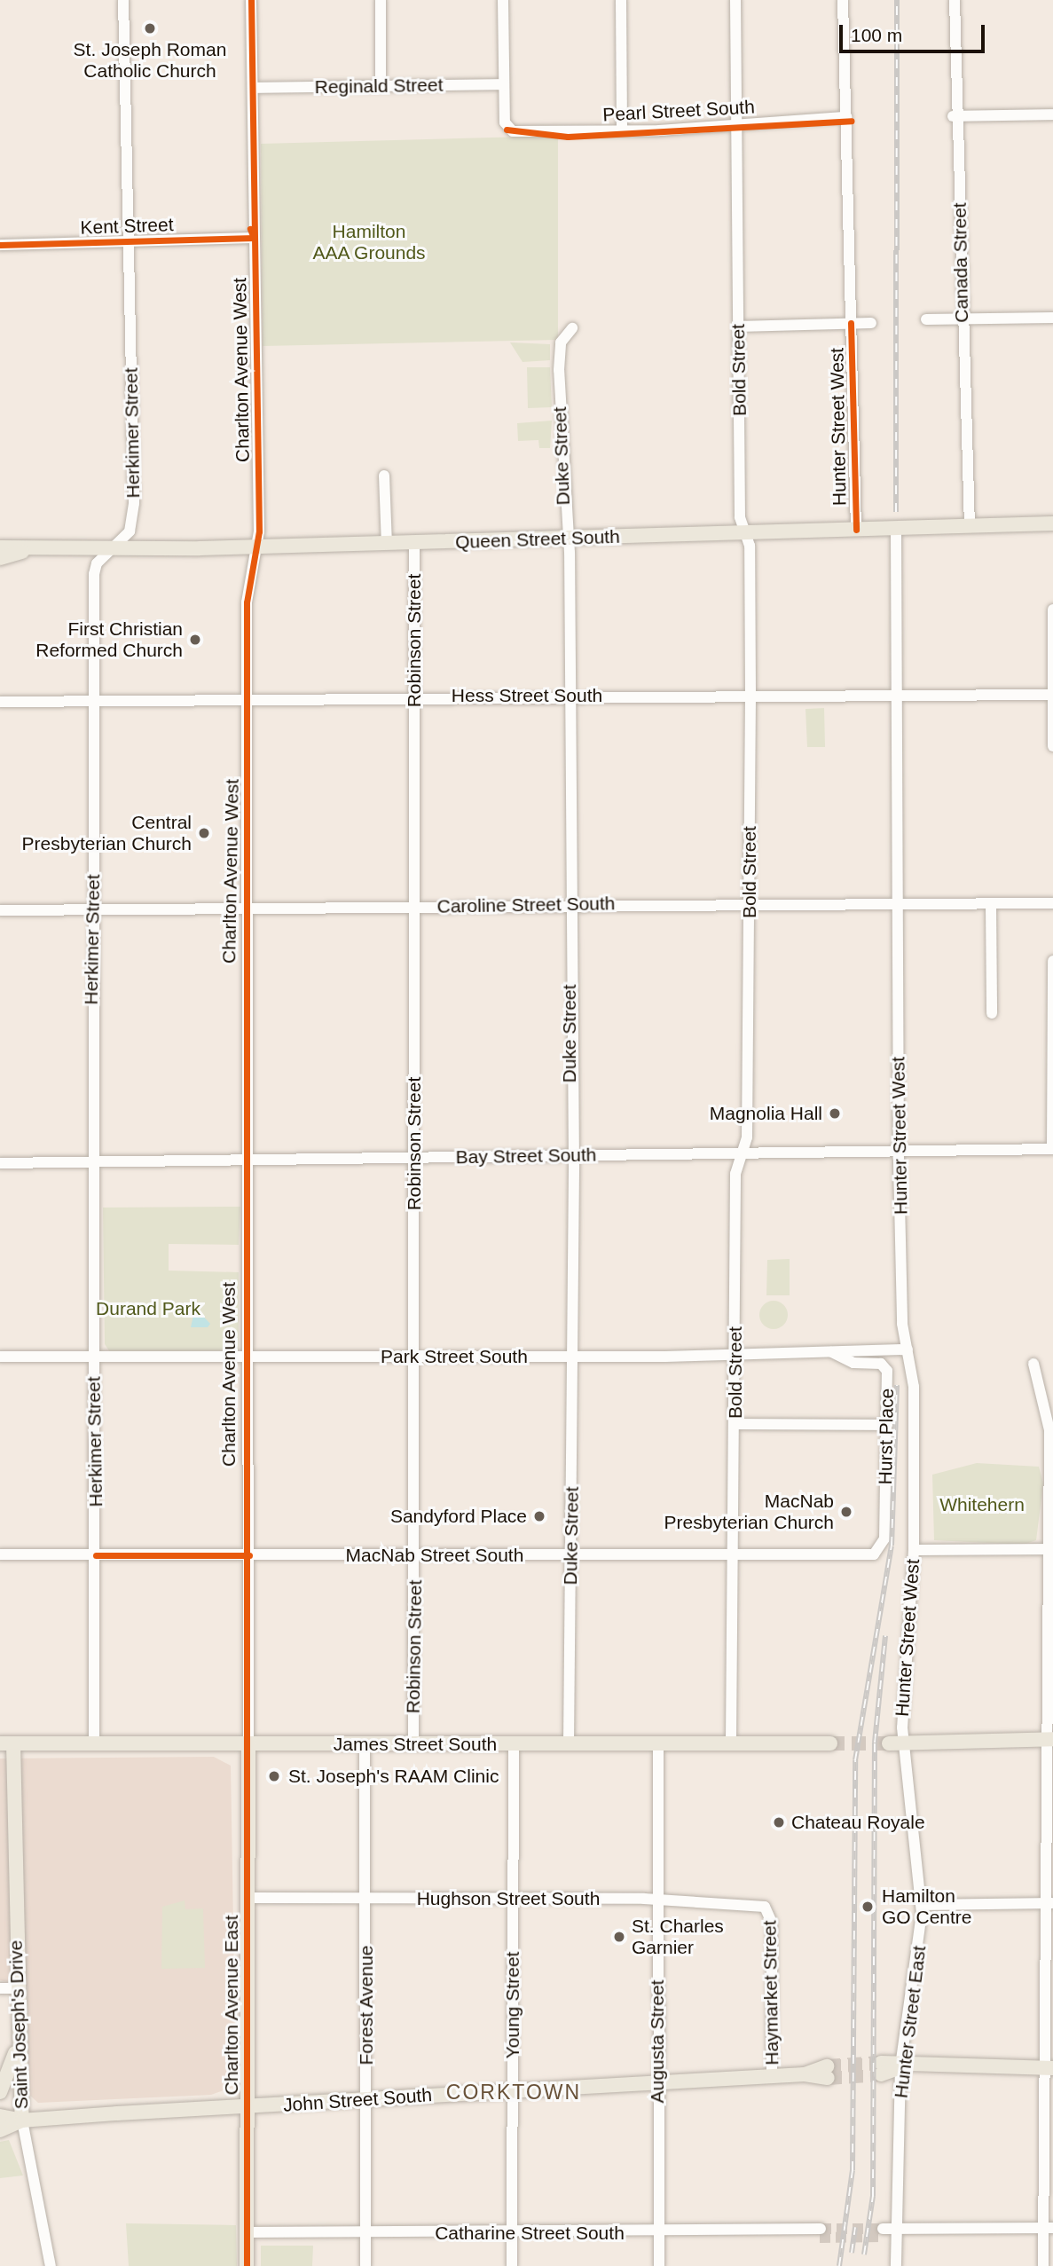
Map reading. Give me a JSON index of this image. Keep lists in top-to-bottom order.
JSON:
{
  "streets": {
    "main road": [
      "Queen Street South",
      "James Street South",
      "Charlton Avenue East",
      "Saint Joseph's Drive",
      "John Street South"
    ],
    "street": [
      "Reginald Street",
      "Pearl Street South",
      "Kent Street",
      "Canada Street",
      "Charlton Avenue West",
      "Bold Street",
      "Hunter Street West",
      "Herkimer Street",
      "Duke Street",
      "Robinson Street",
      "Hess Street South",
      "Caroline Street South",
      "Bay Street South",
      "Park Street South",
      "Hurst Place",
      "MacNab Street South",
      "Hughson Street South",
      "Haymarket Street",
      "Forest Avenue",
      "Young Street",
      "Hunter Street East",
      "Augusta Street",
      "Catharine Street South"
    ]
  },
  "crossings": [
    ["Reginald Street", "Pearl Street South"],
    ["Reginald Street", "Charlton Avenue West"],
    ["Pearl Street South", "Bold Street"],
    ["Pearl Street South", "Hunter Street West"],
    ["Kent Street", "Charlton Avenue West"],
    ["Kent Street", "Herkimer Street"],
    ["Canada Street", "Queen Street South"],
    ["Charlton Avenue West", "Queen Street South"],
    ["Charlton Avenue West", "Hess Street South"],
    ["Charlton Avenue West", "Caroline Street South"],
    ["Charlton Avenue West", "Bay Street South"],
    ["Charlton Avenue West", "Park Street South"],
    ["Charlton Avenue West", "MacNab Street South"],
    ["Charlton Avenue West", "James Street South"],
    ["Charlton Avenue West", "Charlton Avenue East"],
    ["Bold Street", "Queen Street South"],
    ["Bold Street", "Hess Street South"],
    ["Bold Street", "Caroline Street South"],
    ["Bold Street", "Bay Street South"],
    ["Bold Street", "Park Street South"],
    ["Bold Street", "MacNab Street South"],
    ["Bold Street", "James Street South"],
    ["Hunter Street West", "Queen Street South"],
    ["Hunter Street West", "Hess Street South"],
    ["Hunter Street West", "Caroline Street South"],
    ["Hunter Street West", "Bay Street South"],
    ["Hunter Street West", "Park Street South"],
    ["Hunter Street West", "Hunter Street East"],
    ["Herkimer Street", "Queen Street South"],
    ["Herkimer Street", "Hess Street South"],
    ["Herkimer Street", "Caroline Street South"],
    ["Herkimer Street", "Bay Street South"],
    ["Herkimer Street", "Park Street South"],
    ["Herkimer Street", "MacNab Street South"],
    ["Herkimer Street", "James Street South"],
    ["Duke Street", "Queen Street South"],
    ["Duke Street", "Hess Street South"],
    ["Duke Street", "Caroline Street South"],
    ["Duke Street", "Bay Street South"],
    ["Duke Street", "Park Street South"],
    ["Duke Street", "MacNab Street South"],
    ["Duke Street", "James Street South"],
    ["Queen Street South", "Robinson Street"],
    ["Robinson Street", "Hess Street South"],
    ["Robinson Street", "Caroline Street South"],
    ["Robinson Street", "Bay Street South"],
    ["Robinson Street", "Park Street South"],
    ["Robinson Street", "MacNab Street South"],
    ["Robinson Street", "James Street South"],
    ["Park Street South", "Hurst Place"],
    ["Hurst Place", "MacNab Street South"],
    ["James Street South", "Charlton Avenue East"],
    ["James Street South", "Forest Avenue"],
    ["James Street South", "Young Street"],
    ["James Street South", "Saint Joseph's Drive"],
    ["James Street South", "Augusta Street"],
    ["Hughson Street South", "Haymarket Street"],
    ["Hughson Street South", "Charlton Avenue East"],
    ["Hughson Street South", "Forest Avenue"],
    ["Hughson Street South", "Young Street"],
    ["Hughson Street South", "Augusta Street"],
    ["Haymarket Street", "John Street South"],
    ["Charlton Avenue East", "John Street South"],
    ["Charlton Avenue East", "Catharine Street South"],
    ["Forest Avenue", "John Street South"],
    ["Forest Avenue", "Catharine Street South"],
    ["Young Street", "John Street South"],
    ["Young Street", "Catharine Street South"],
    ["Saint Joseph's Drive", "John Street South"],
    ["Augusta Street", "John Street South"],
    ["Augusta Street", "Catharine Street South"]
  ],
  "districts": ["CORKTOWN"],
  "parks": ["Hamilton AAA Grounds", "Durand Park", "Whitehern"],
  "places": [
    "St. Joseph Roman Catholic Church",
    "First Christian Reformed Church",
    "Central Presbyterian Church",
    "Magnolia Hall",
    "MacNab Presbyterian Church",
    "Sandyford Place",
    "St. Joseph's RAAM Clinic",
    "Chateau Royale",
    "Hamilton GO Centre",
    "St. Charles Garnier"
  ],
  "scale_bar": "100 m"
}
